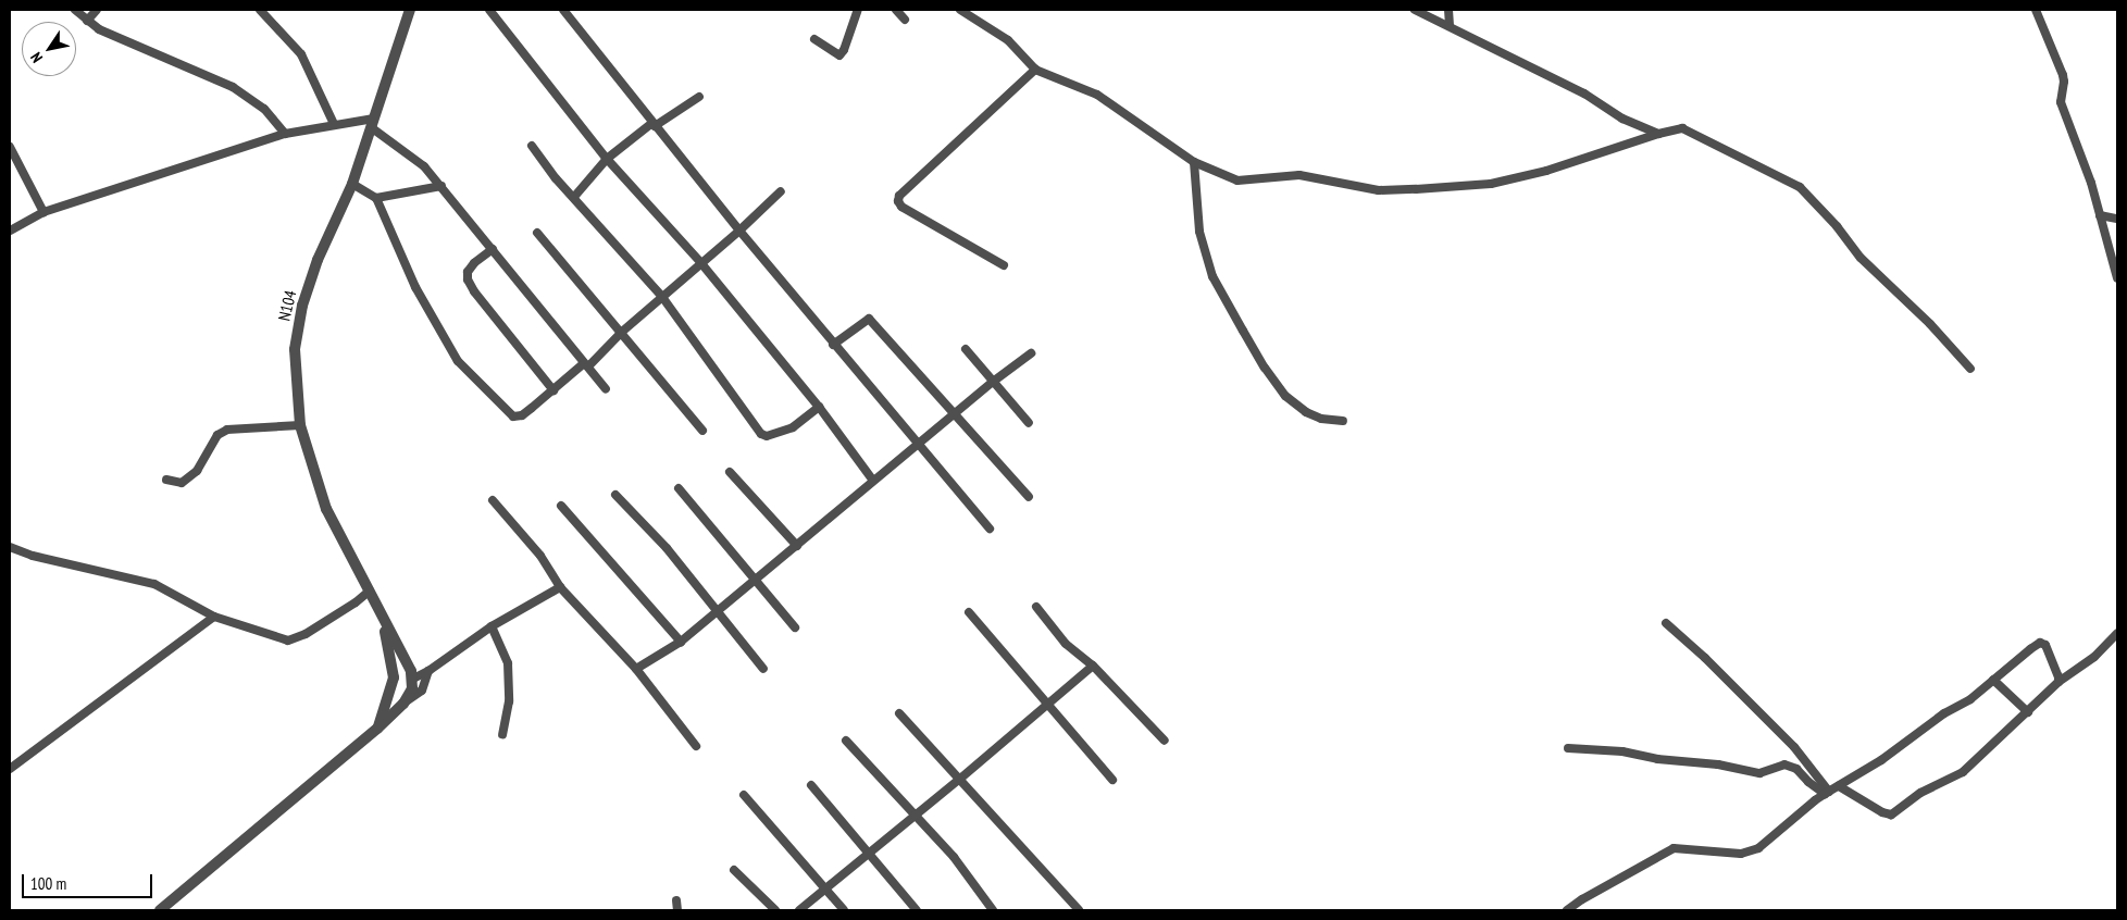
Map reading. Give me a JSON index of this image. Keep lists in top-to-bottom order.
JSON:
{
  "streets": {
    "street": ["N104"]
  },
  "scale_bar": "100 m",
  "north": "bottom left"
}
